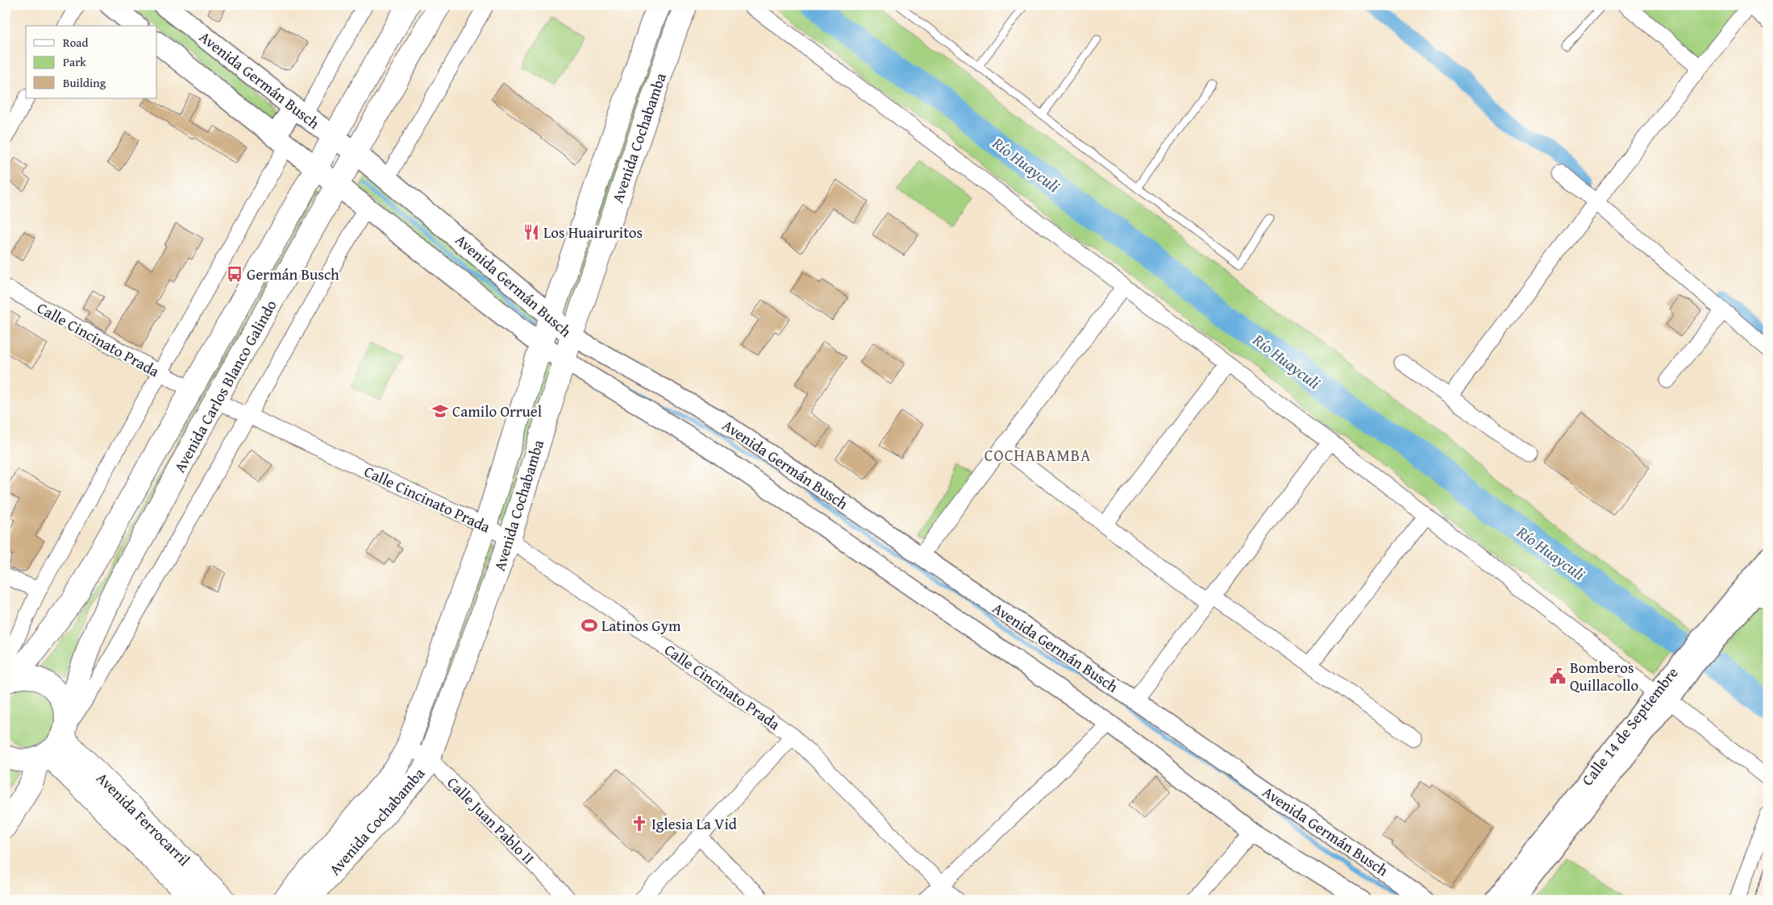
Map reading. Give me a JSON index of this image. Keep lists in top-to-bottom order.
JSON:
{
  "streets": {
    "main road": [
      "Avenida Germán Busch",
      "Avenida Cochabamba",
      "Avenida Carlos Blanco Galindo",
      "Avenida Ferrocarril"
    ],
    "street": ["Calle Cincinato Prada", "Calle 14 de Septiembre", "Calle Juan Pablo II"]
  },
  "crossings": [
    ["Avenida Germán Busch", "Avenida Cochabamba"],
    ["Avenida Germán Busch", "Avenida Carlos Blanco Galindo"],
    ["Avenida Cochabamba", "Calle Cincinato Prada"],
    ["Avenida Cochabamba", "Calle Juan Pablo II"],
    ["Calle Cincinato Prada", "Avenida Carlos Blanco Galindo"],
    ["Avenida Carlos Blanco Galindo", "Avenida Ferrocarril"]
  ],
  "districts": ["COCHABAMBA"],
  "water": ["Río Huayculi"],
  "places": {
    "restaurant": ["Los Huairuritos"],
    "bus stop": ["Germán Busch"],
    "school or university": ["Camilo Orruel"],
    "sports": ["Latinos Gym"],
    "public building": ["Bomberos Quillacollo"],
    "church": ["Iglesia La Vid"]
  },
  "legend": ["Road", "Park", "Building"]
}
